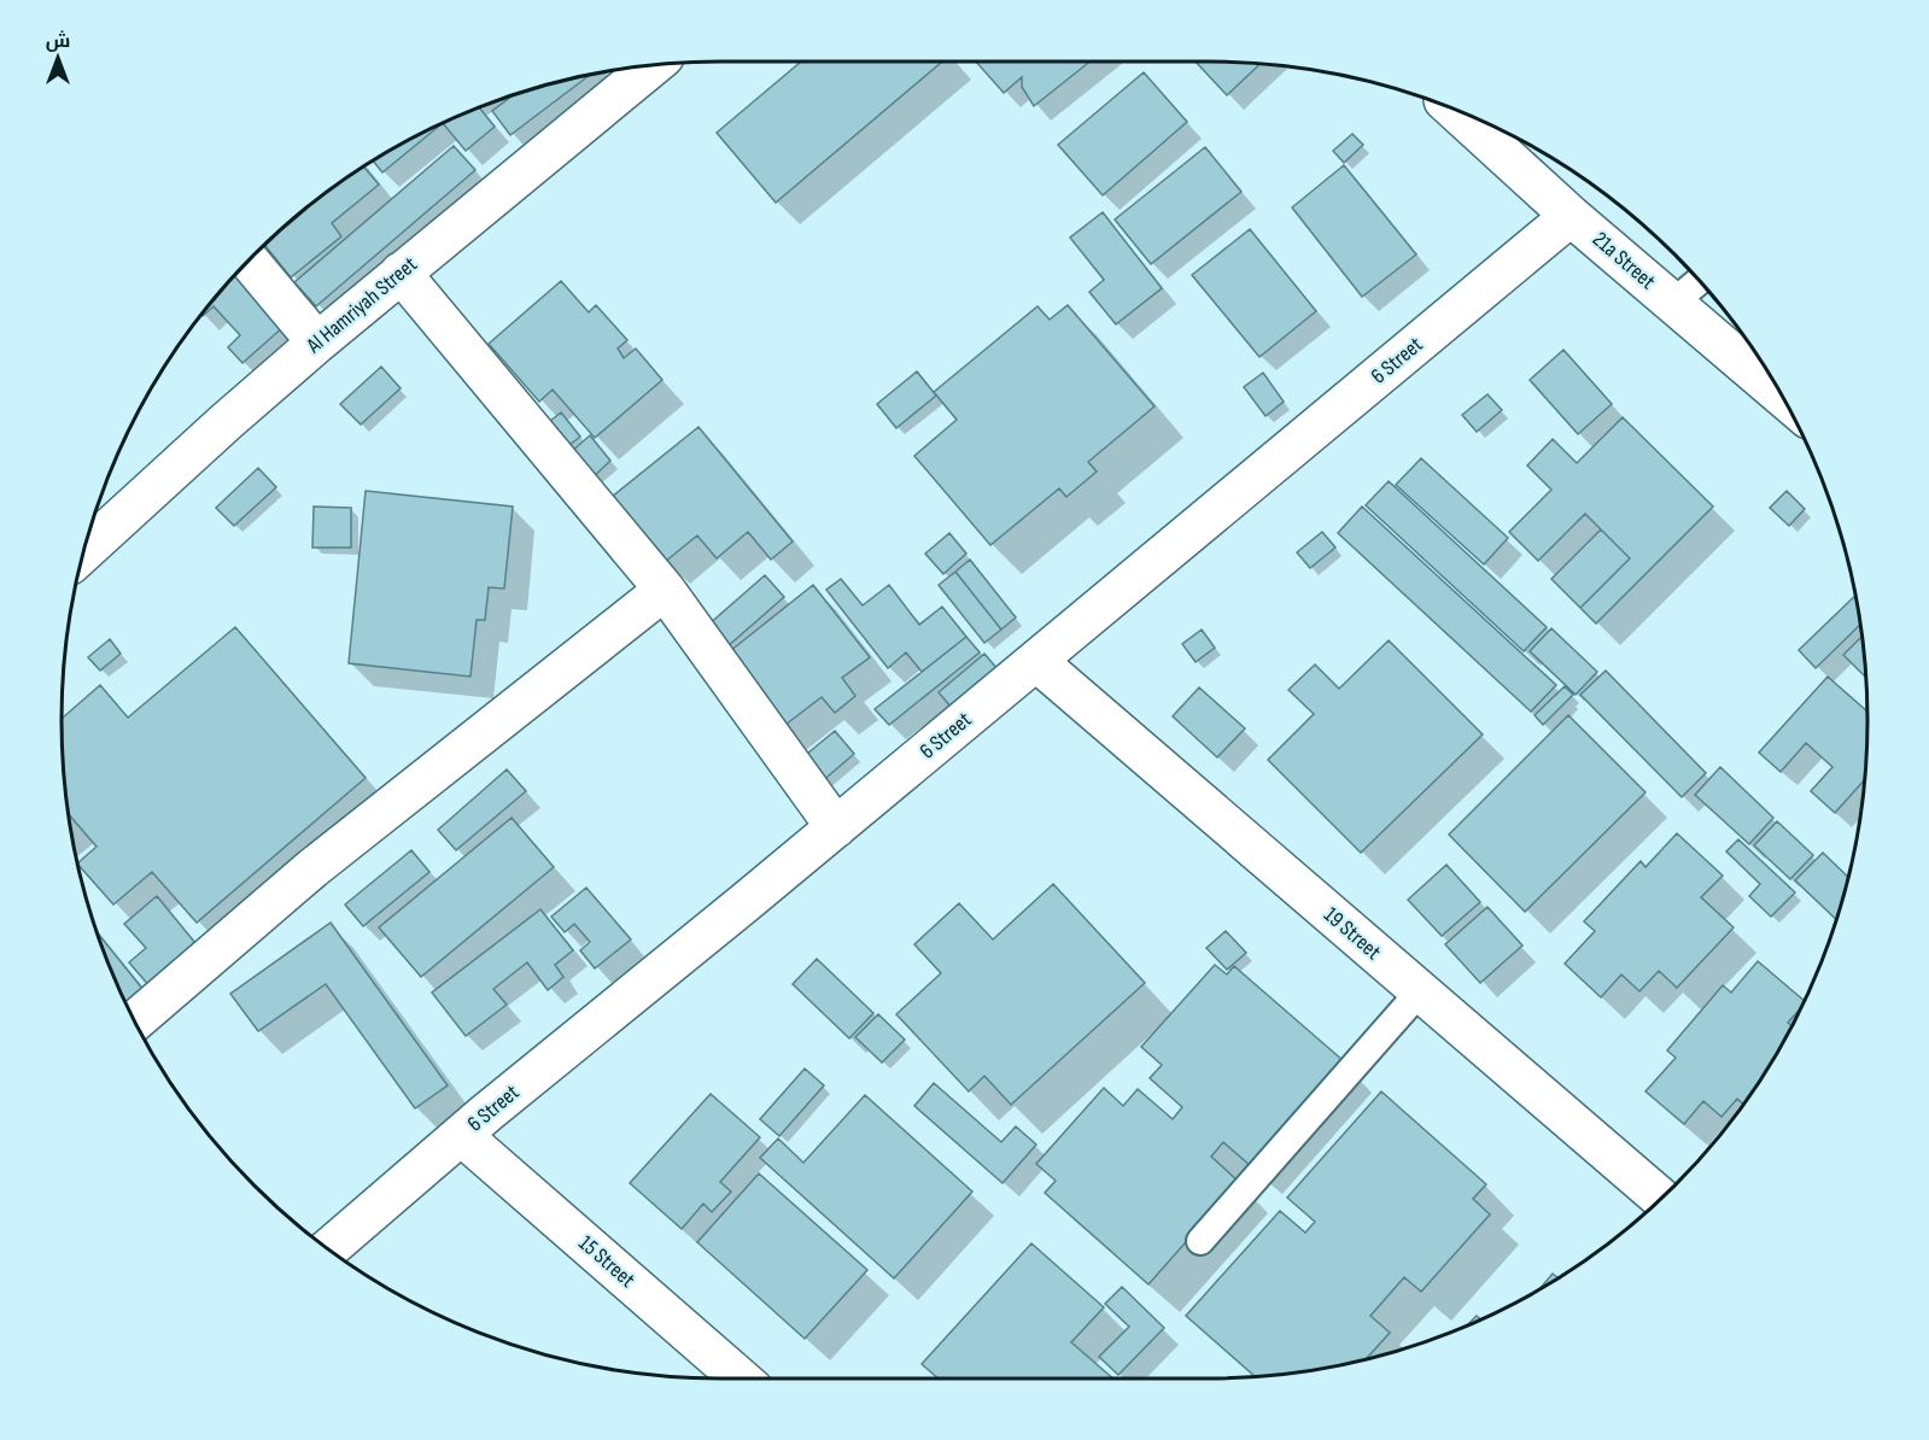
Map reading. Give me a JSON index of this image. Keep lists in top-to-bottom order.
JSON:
{
  "streets": {
    "street": [
      "21a Street",
      "Al Hamriyah Street",
      "6 Street",
      "19 Street",
      "15 Street"
    ]
  },
  "crossings": [
    ["21a Street", "6 Street"],
    ["6 Street", "19 Street"],
    ["6 Street", "15 Street"]
  ],
  "north": "top"
}
